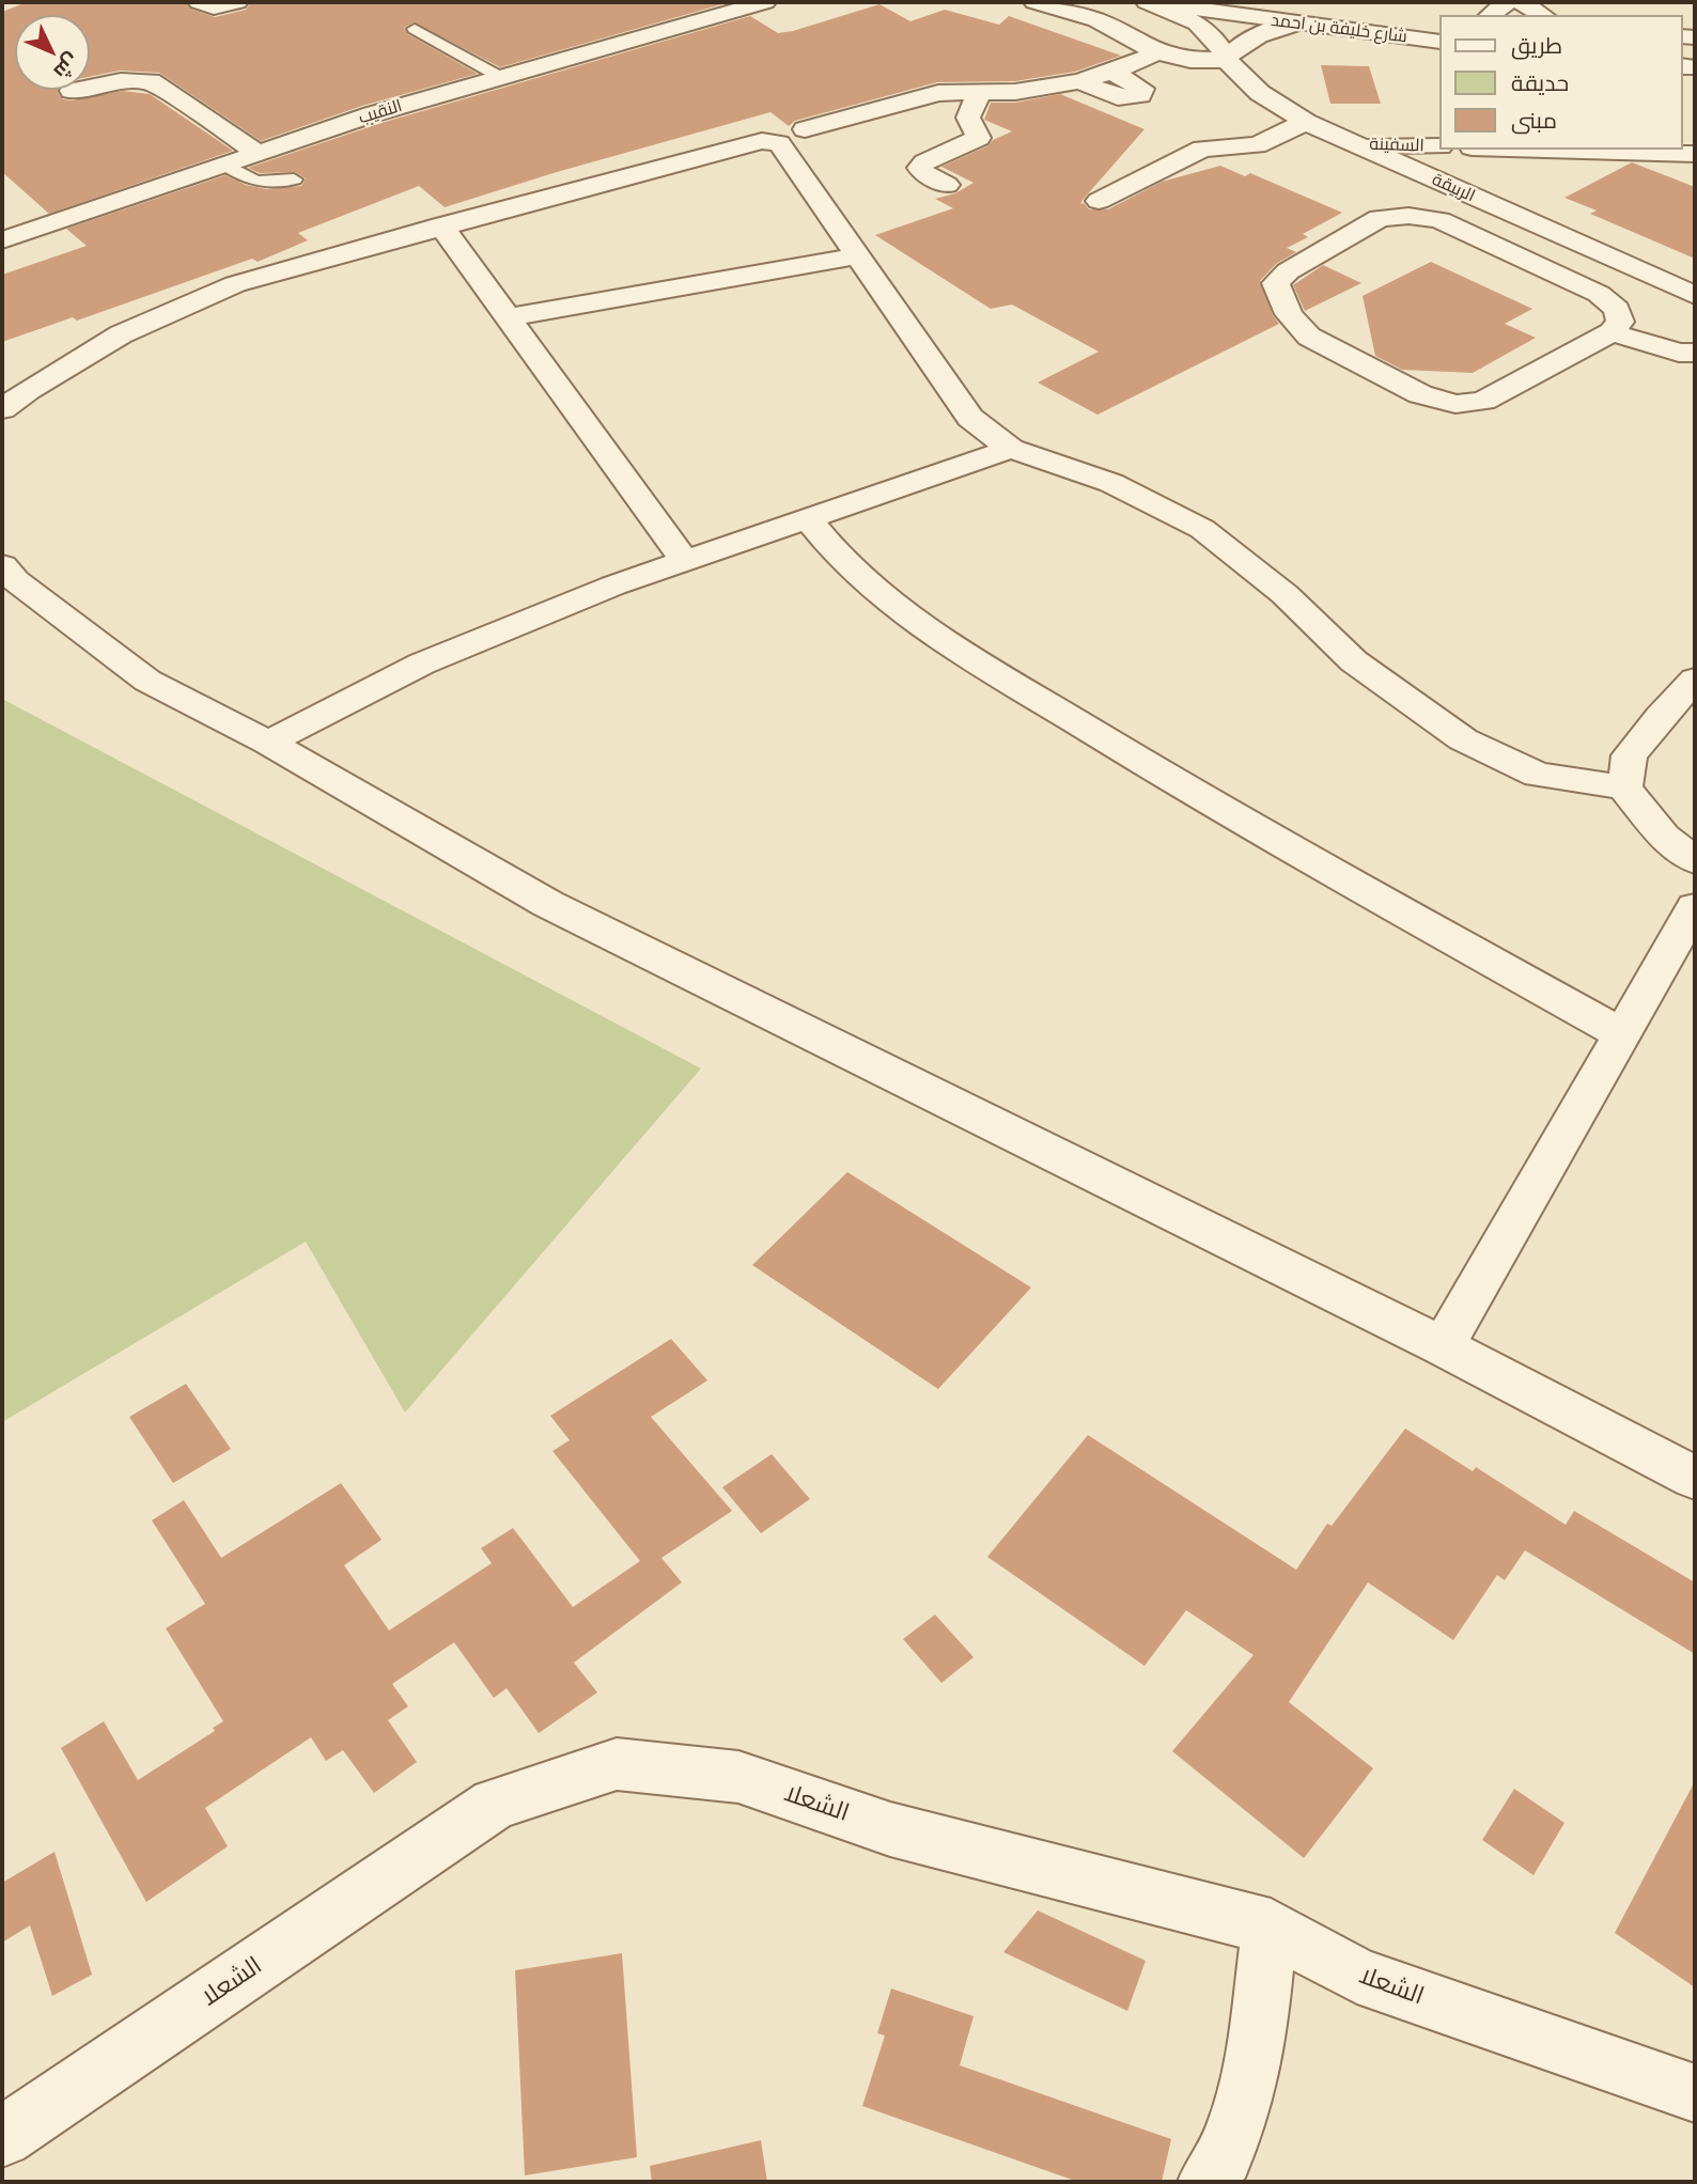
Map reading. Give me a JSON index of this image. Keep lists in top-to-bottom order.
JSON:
{
  "streets": {
    "street": [
      "شارع خليفة بن احمد",
      "النقيب",
      "السفينة",
      "الربيقة",
      "الشعلا"
    ]
  },
  "crossings": [
    ["شارع خليفة بن احمد", "الربيقة"],
    ["السفينة", "الربيقة"]
  ],
  "legend": ["طريق", "حديقة", "مبنى"],
  "north": "bottom right"
}
